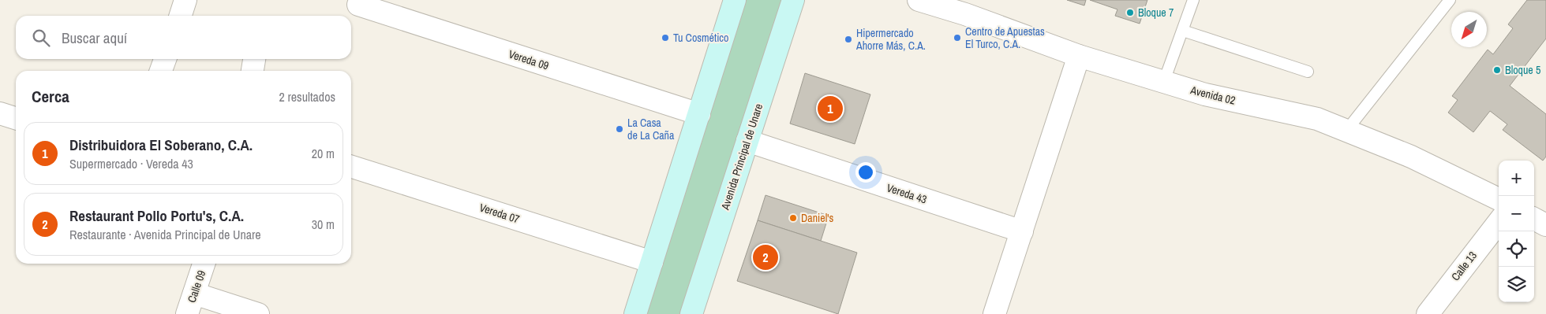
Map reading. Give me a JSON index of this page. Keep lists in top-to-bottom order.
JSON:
{
  "streets": {
    "street": [
      "Vereda 09",
      "Avenida 02",
      "Avenida Principal de Unare",
      "Vereda 43",
      "Vereda 07",
      "Calle 13",
      "Calle 09"
    ]
  },
  "crossings": [
    ["Avenida Principal de Unare", "Vereda 43"]
  ],
  "places": [
    "Bloque 7",
    "Tu Cosmético",
    "Centro de Apuestas El Turco, C.A.",
    "Hipermercado Ahorre Más, C.A.",
    "Bloque 5",
    "La Casa de La Caña",
    "Daniel's"
  ],
  "north": "bottom left",
  "page": {
    "search": "Buscar aquí",
    "heading": ["Cerca", "2 resultados"],
    "pins": ["1", "2"],
    "list": [
      {
        "mark": "1",
        "name": "Distribuidora El Soberano, C.A.",
        "note": "Supermercado · Vereda 43",
        "value": "20 m"
      },
      {
        "mark": "2",
        "name": "Restaurant Pollo Portu's, C.A.",
        "note": "Restaurante · Avenida Principal de Unare",
        "value": "30 m"
      }
    ],
    "map_buttons": ["+", "−"]
  }
}
